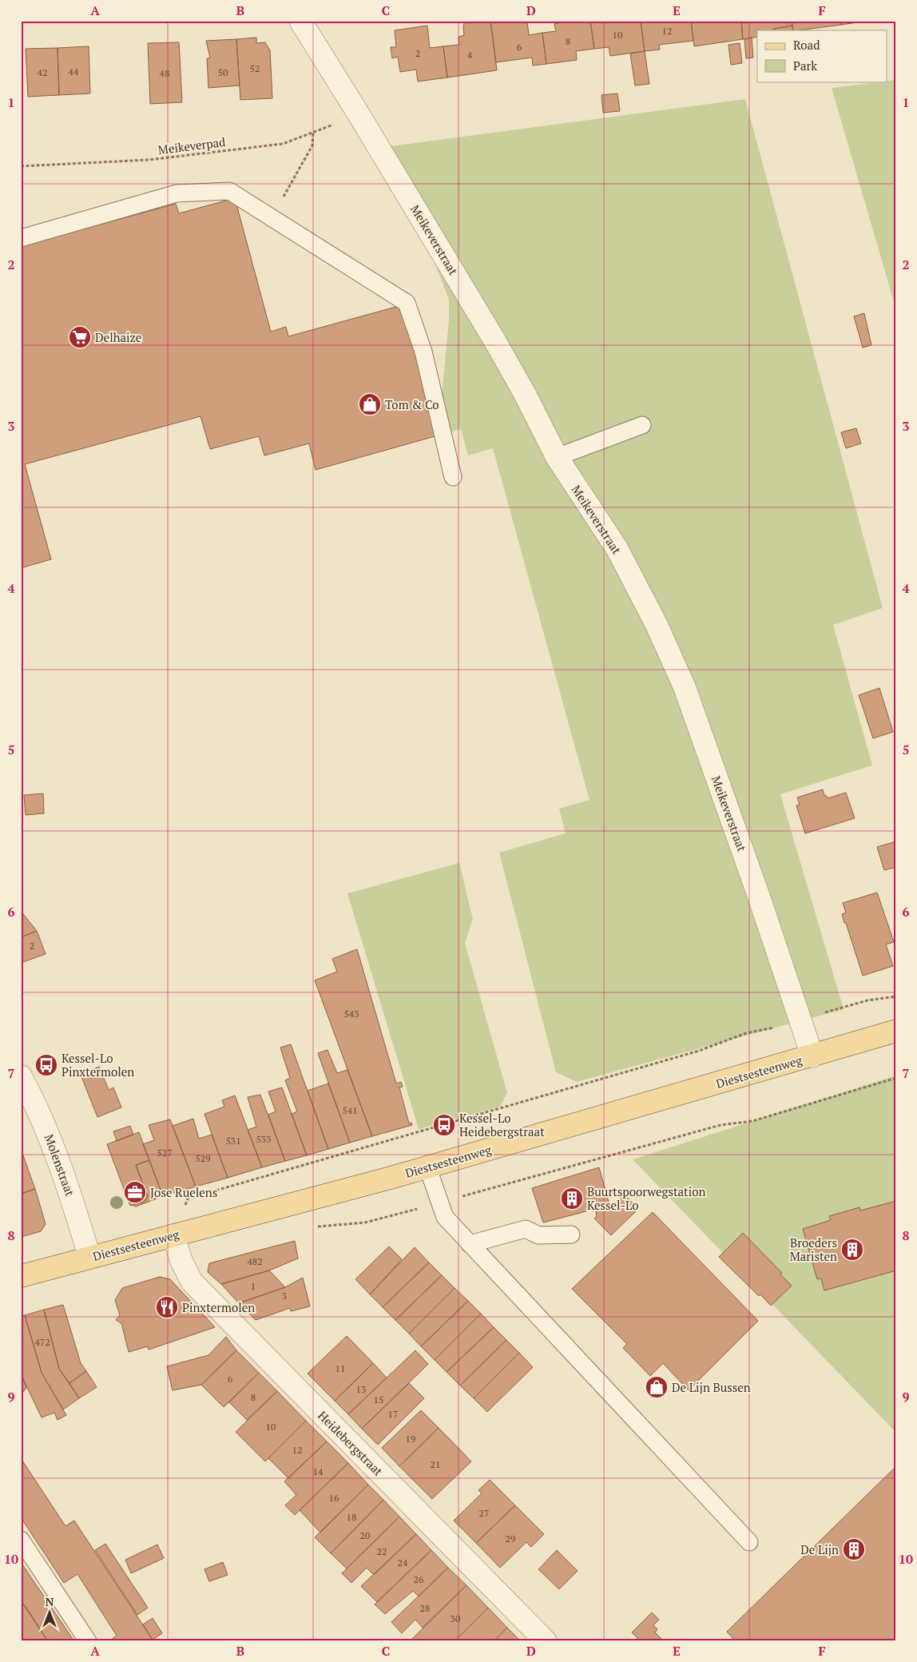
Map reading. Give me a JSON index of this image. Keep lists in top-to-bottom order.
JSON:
{
  "streets": {
    "main road": ["Diestsesteenweg"],
    "street": ["Meikeverstraat", "Molenstraat", "Heidebergstraat"],
    "path": ["Meikeverpad"]
  },
  "crossings": [
    ["Meikeverpad", "Meikeverstraat"],
    ["Meikeverstraat", "Diestsesteenweg"],
    ["Diestsesteenweg", "Molenstraat"],
    ["Diestsesteenweg", "Heidebergstraat"]
  ],
  "places": {
    "supermarket": ["Delhaize"],
    "shop": ["Tom & Co", "De Lijn Bussen"],
    "bus stop": ["Kessel-Lo Pinxtermolen", "Kessel-Lo Heidebergstraat"],
    "office": ["Jose Ruelens"],
    "building": ["Buurtspoorwegstation Kessel-Lo", "Broeders Maristen", "De Lijn"],
    "restaurant": ["Pinxtermolen"]
  },
  "house_numbers": [
    "12",
    "10",
    "8",
    "6",
    "2",
    "4",
    "52",
    "44",
    "42",
    "50",
    "48",
    "2",
    "543",
    "541",
    "533",
    "531",
    "527",
    "529",
    "482",
    "1",
    "3",
    "472",
    "11",
    "6",
    "13",
    "8",
    "15",
    "17",
    "10",
    "19",
    "12",
    "21",
    "14",
    "16",
    "27",
    "18",
    "20",
    "29",
    "22",
    "24",
    "26",
    "28",
    "30"
  ],
  "legend": ["Road", "Park"],
  "north": "top",
  "grid": {
    "columns": [
      "A",
      "B",
      "C",
      "D",
      "E",
      "F"
    ],
    "rows": [
      "1",
      "2",
      "3",
      "4",
      "5",
      "6",
      "7",
      "8",
      "9",
      "10"
    ]
  }
}
